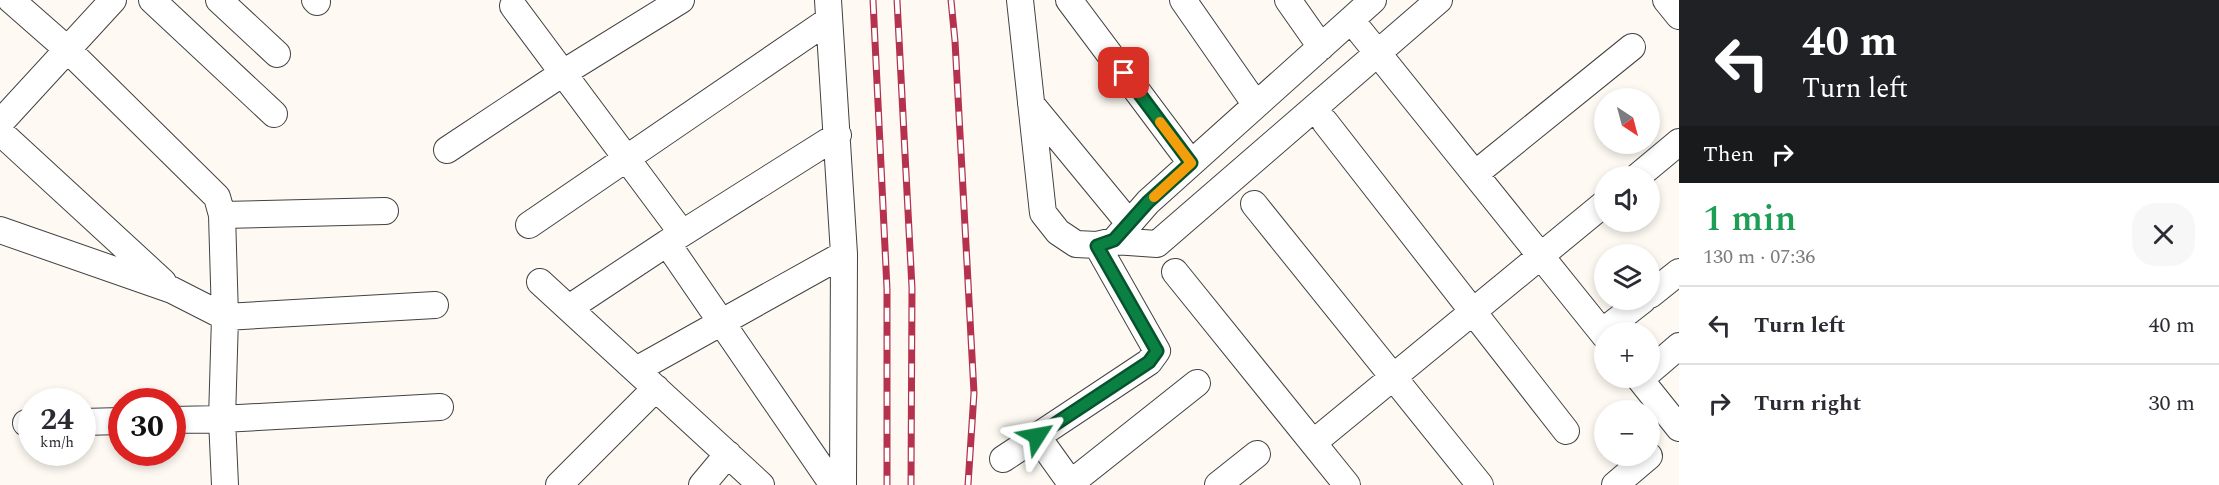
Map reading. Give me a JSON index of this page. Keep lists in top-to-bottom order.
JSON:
{
  "north": "bottom right",
  "page": {
    "turn": ["40 m", "Turn left"],
    "map_buttons": ["+", "−"],
    "then": "Then",
    "heading": ["1 min", "130 m · 07:36"],
    "list": [
      {
        "name": "Turn left",
        "value": "40 m"
      },
      {
        "name": "Turn right",
        "value": "30 m"
      }
    ],
    "speed": "24 km/h",
    "limit": "30"
  }
}
